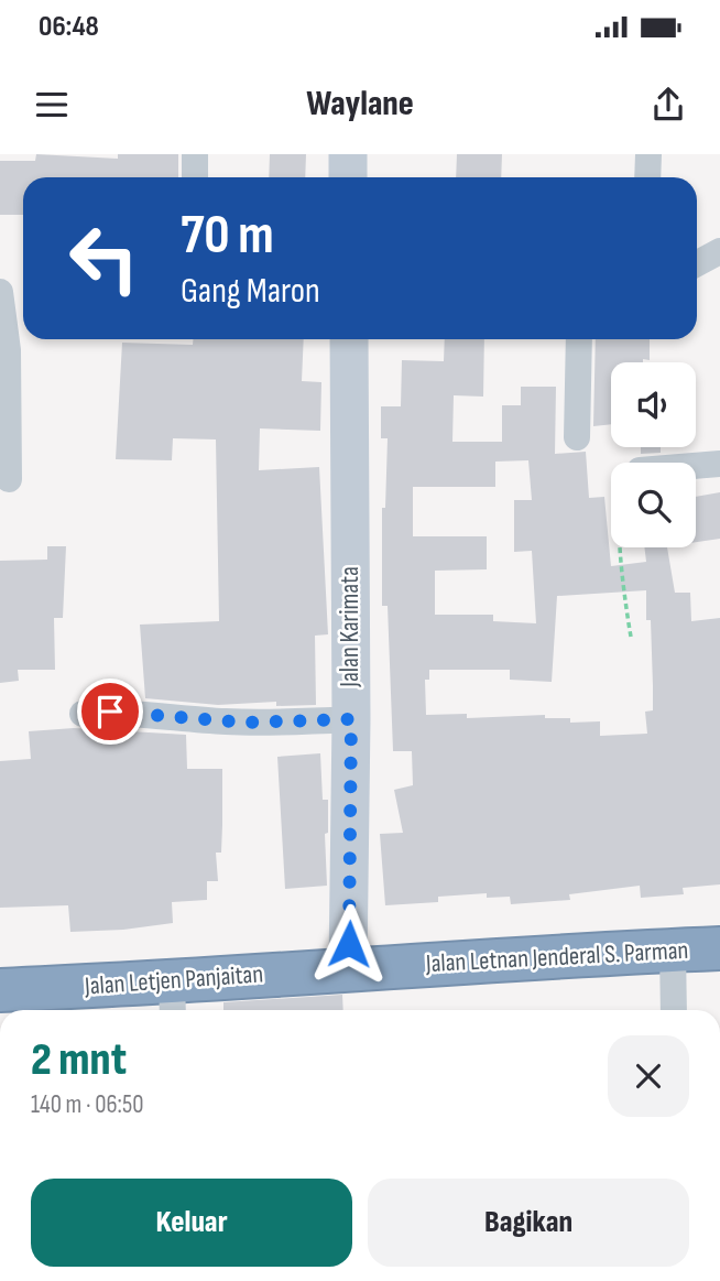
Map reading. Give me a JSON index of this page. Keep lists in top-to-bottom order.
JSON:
{
  "streets": {
    "highway": ["Jalan Letnan Jenderal S. Parman", "Jalan Letjen Panjaitan"],
    "main road": ["Jalan Karimata"]
  },
  "crossings": [
    ["Jalan Karimata", "Jalan Letnan Jenderal S. Parman"],
    ["Jalan Karimata", "Jalan Letjen Panjaitan"],
    ["Jalan Letnan Jenderal S. Parman", "Jalan Letjen Panjaitan"]
  ],
  "page": {
    "status": "06:48",
    "header": "Waylane",
    "turn": ["70 m", "Gang Maron"],
    "heading": ["2 mnt", "140 m · 06:50"],
    "buttons": ["Keluar", "Bagikan"]
  }
}
